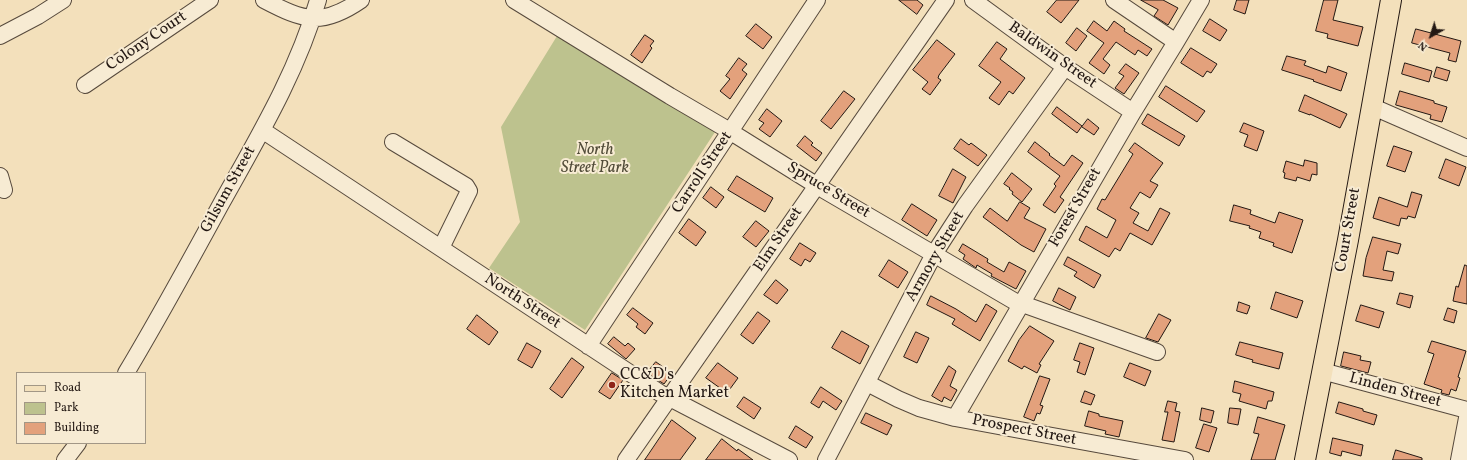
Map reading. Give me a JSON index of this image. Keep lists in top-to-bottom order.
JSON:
{
  "streets": {
    "main road": ["Court Street"],
    "street": [
      "Colony Court",
      "Baldwin Street",
      "Carroll Street",
      "Gilsum Street",
      "Spruce Street",
      "Forest Street",
      "Elm Street",
      "Armory Street",
      "North Street",
      "Linden Street",
      "Prospect Street"
    ]
  },
  "crossings": [
    ["Baldwin Street", "Forest Street"],
    ["Baldwin Street", "Armory Street"],
    ["Carroll Street", "Spruce Street"],
    ["Carroll Street", "North Street"],
    ["Gilsum Street", "North Street"],
    ["Spruce Street", "Forest Street"],
    ["Spruce Street", "Elm Street"],
    ["Spruce Street", "Armory Street"],
    ["Forest Street", "Prospect Street"],
    ["Court Street", "Linden Street"],
    ["Elm Street", "North Street"],
    ["Armory Street", "Prospect Street"]
  ],
  "parks": ["North Street Park"],
  "places": ["CC&D's Kitchen Market"],
  "legend": ["Road", "Park", "Building"],
  "north": "bottom left"
}
